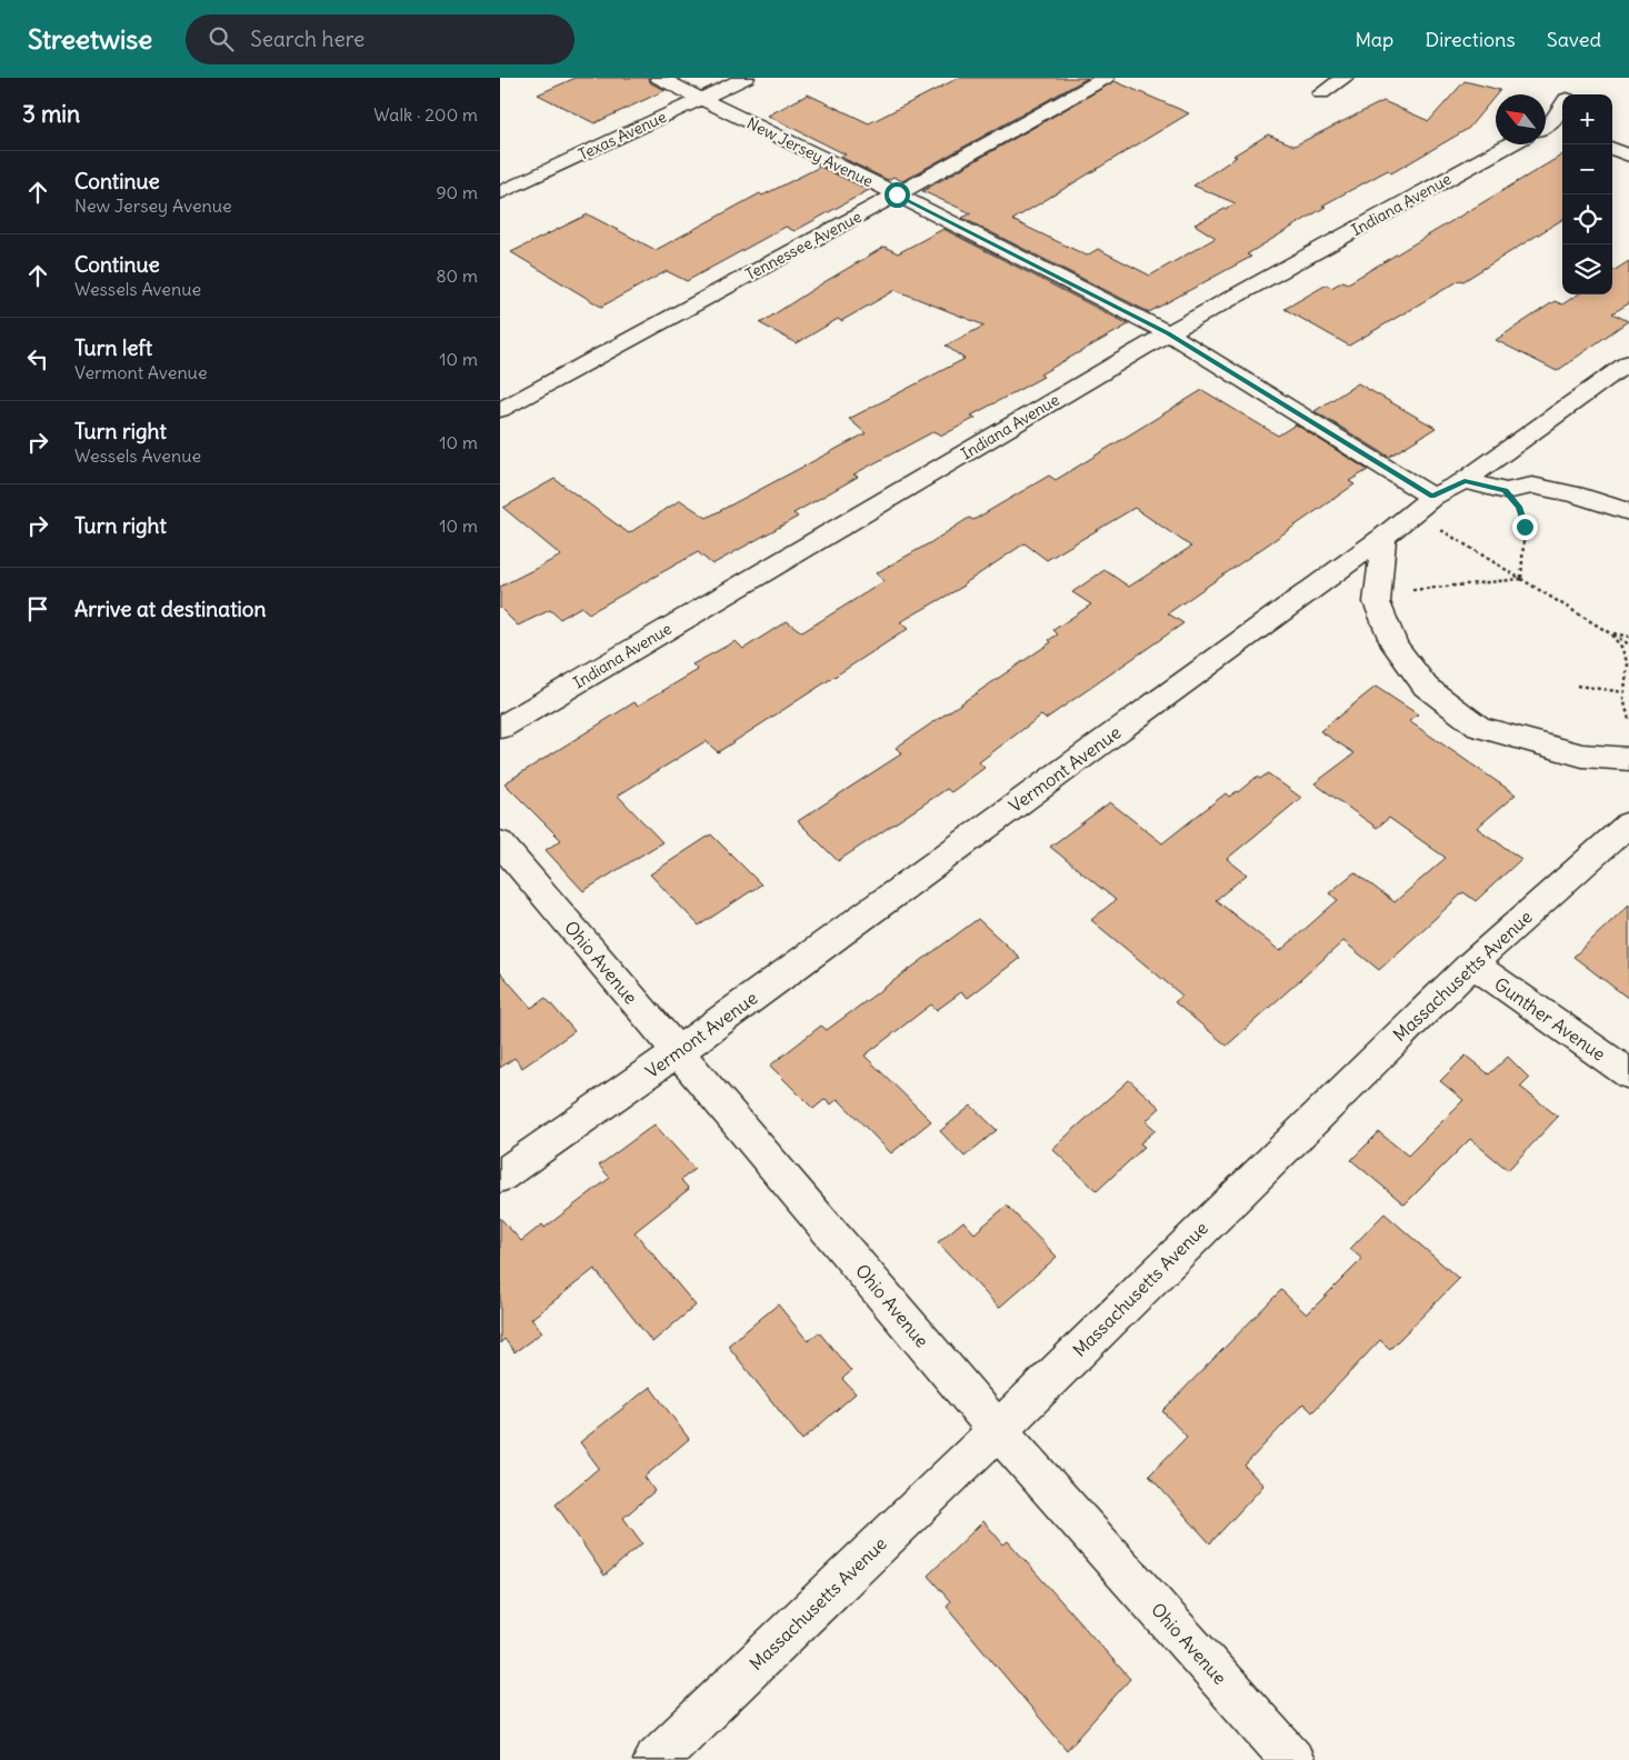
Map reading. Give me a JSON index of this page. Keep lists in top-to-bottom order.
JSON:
{
  "streets": {
    "street": [
      "Texas Avenue",
      "New Jersey Avenue",
      "Indiana Avenue",
      "Tennessee Avenue",
      "Vermont Avenue",
      "Ohio Avenue",
      "Massachusetts Avenue",
      "Gunther Avenue"
    ]
  },
  "crossings": [
    ["Texas Avenue", "New Jersey Avenue"],
    ["New Jersey Avenue", "Indiana Avenue"],
    ["New Jersey Avenue", "Tennessee Avenue"],
    ["New Jersey Avenue", "Vermont Avenue"],
    ["Vermont Avenue", "Ohio Avenue"],
    ["Ohio Avenue", "Massachusetts Avenue"],
    ["Massachusetts Avenue", "Gunther Avenue"]
  ],
  "north": "top left",
  "page": {
    "header": "Streetwise",
    "search": "Search here",
    "nav": ["Map", "Directions", "Saved"],
    "heading": ["3 min", "Walk · 200 m"],
    "map_buttons": ["+", "−"],
    "list": [
      ["Continue", "New Jersey Avenue", "90 m"],
      ["Continue", "Wessels Avenue", "80 m"],
      ["Turn left", "Vermont Avenue", "10 m"],
      ["Turn right", "Wessels Avenue", "10 m"],
      ["Turn right", "10 m"],
      "Arrive at destination"
    ]
  }
}
